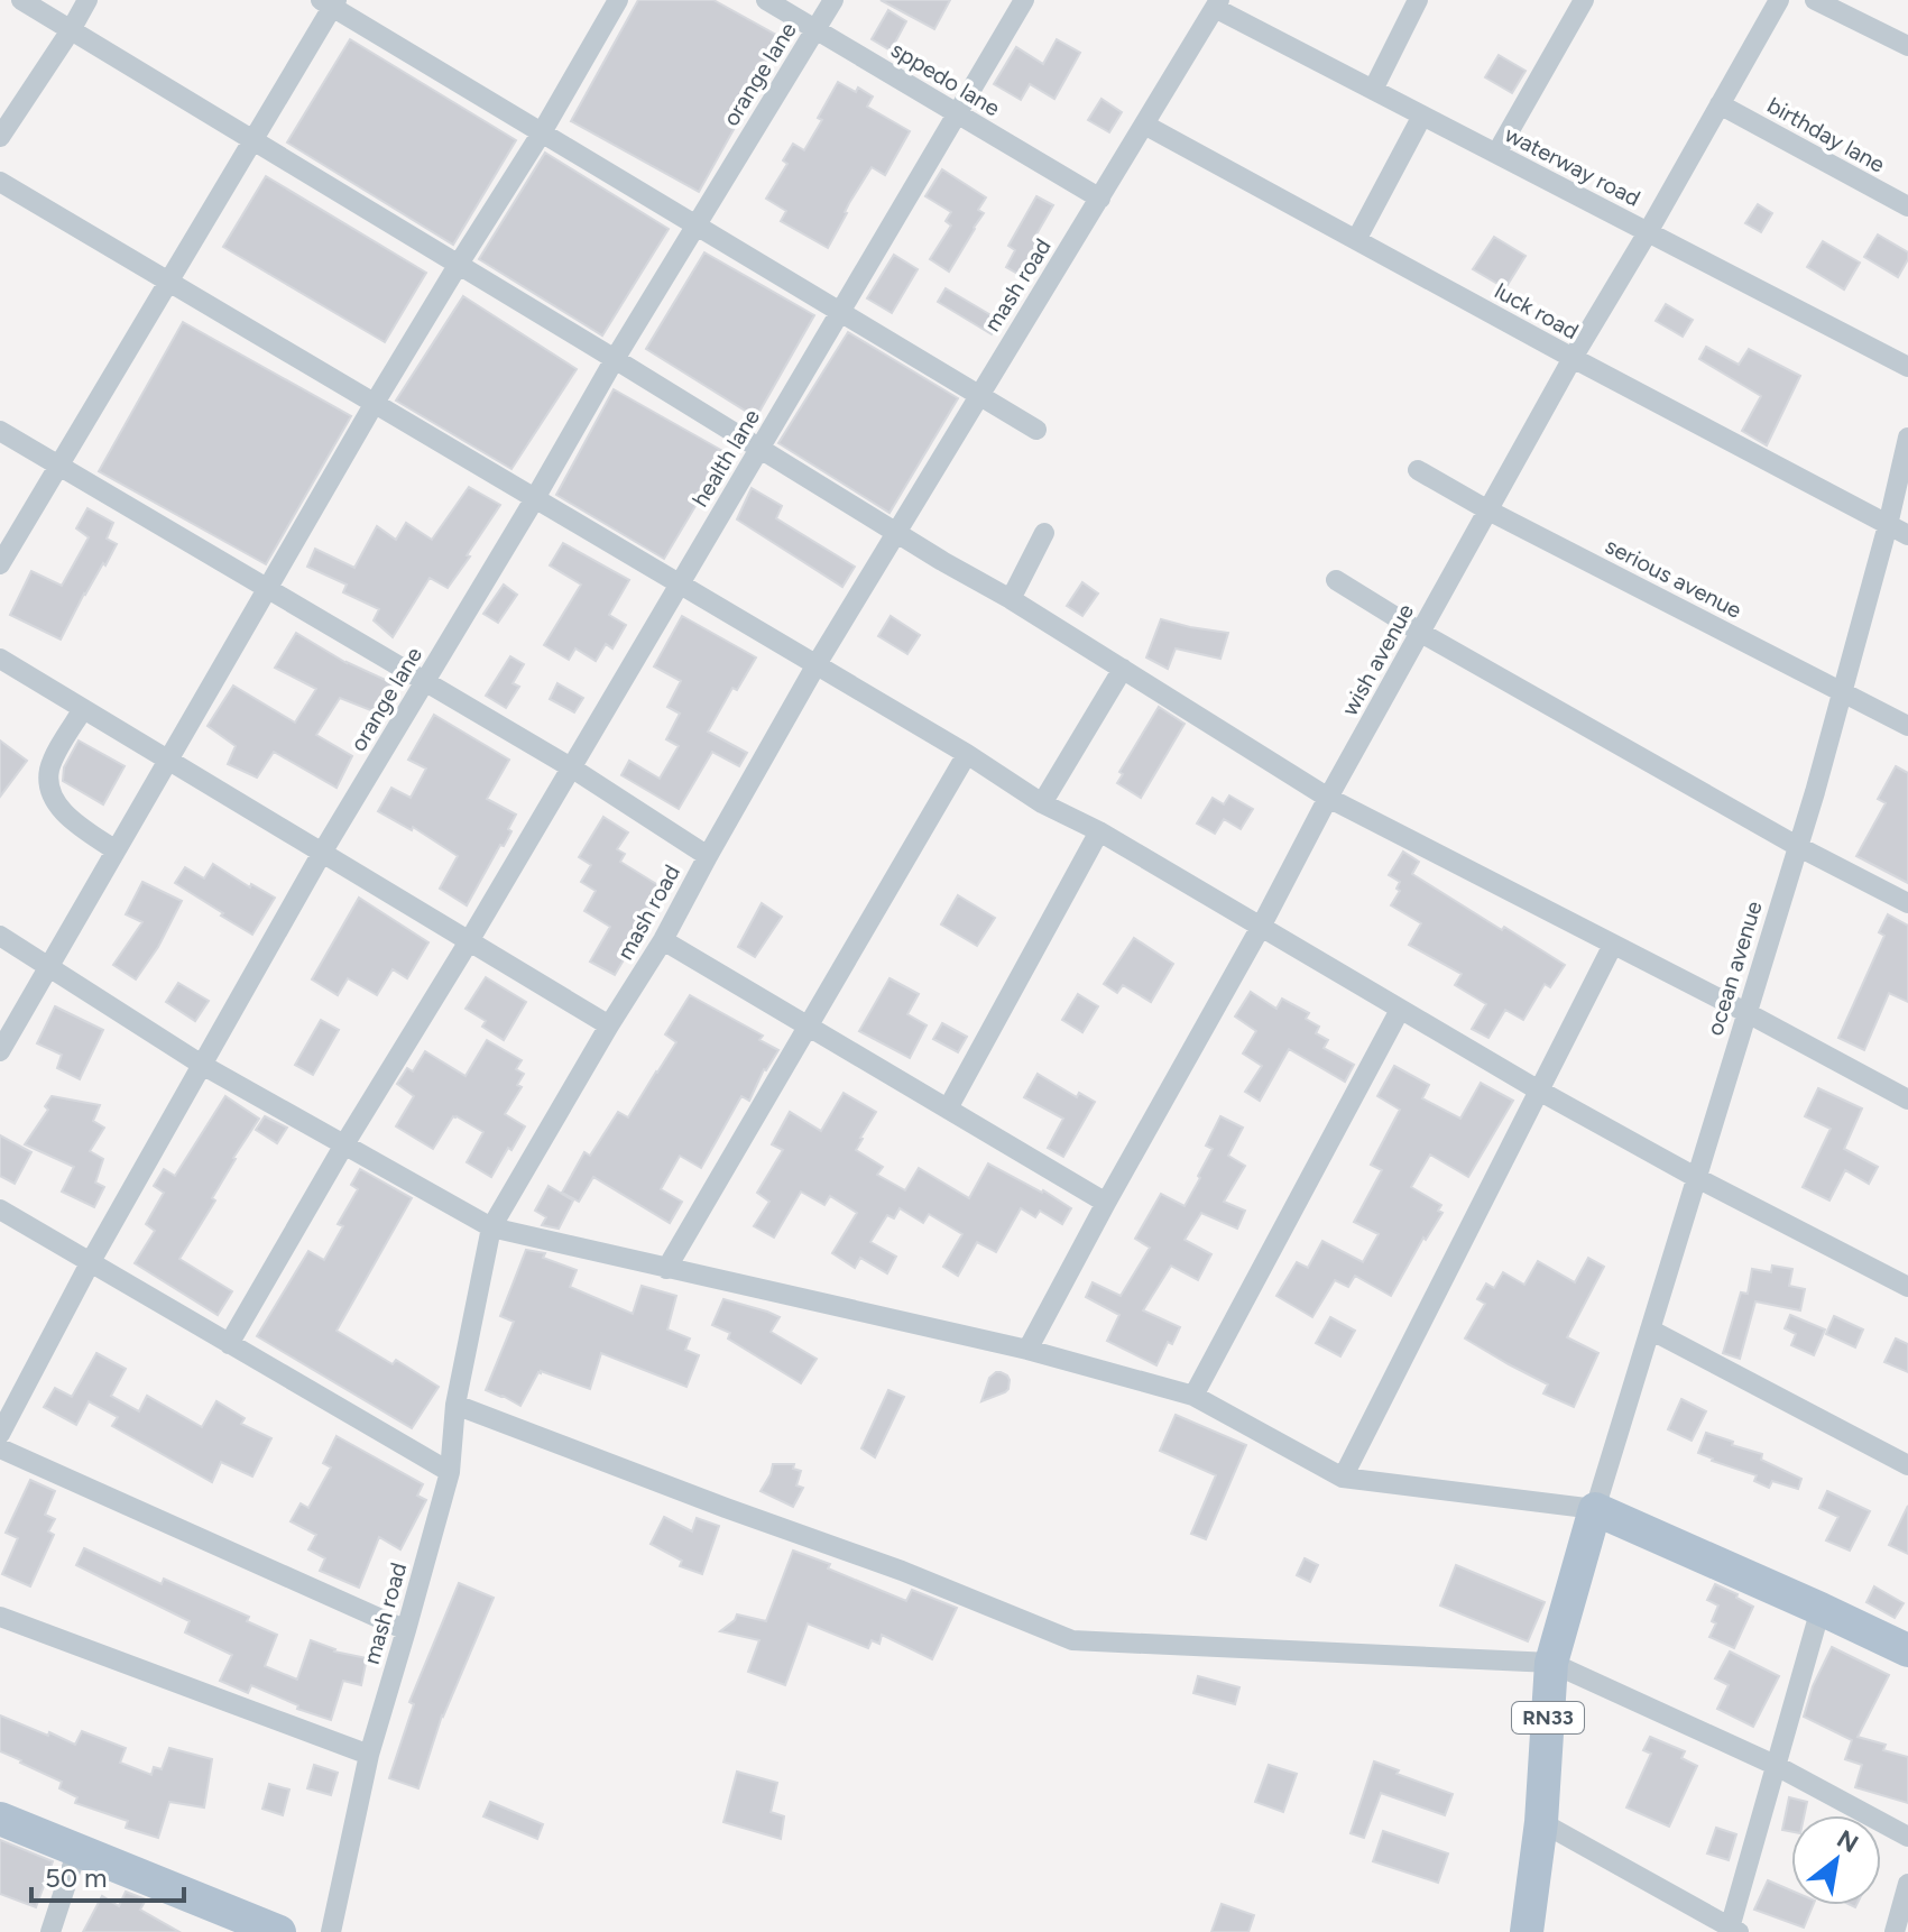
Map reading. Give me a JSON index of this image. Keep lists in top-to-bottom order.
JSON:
{
  "streets": {
    "main road": ["RN33"],
    "street": [
      "orange lane",
      "sppedo lane",
      "birthday lane",
      "waterway road",
      "mash road",
      "luck road",
      "health lane",
      "serious avenue",
      "wish avenue",
      "ocean avenue"
    ]
  },
  "crossings": [
    ["orange lane", "sppedo lane"],
    ["sppedo lane", "mash road"],
    ["sppedo lane", "health lane"],
    ["birthday lane", "wish avenue"],
    ["waterway road", "mash road"],
    ["waterway road", "wish avenue"],
    ["mash road", "luck road"],
    ["luck road", "wish avenue"],
    ["luck road", "ocean avenue"],
    ["serious avenue", "wish avenue"],
    ["serious avenue", "ocean avenue"],
    ["ocean avenue", "RN33"]
  ],
  "scale_bar": "50 m",
  "north": "top right"
}
